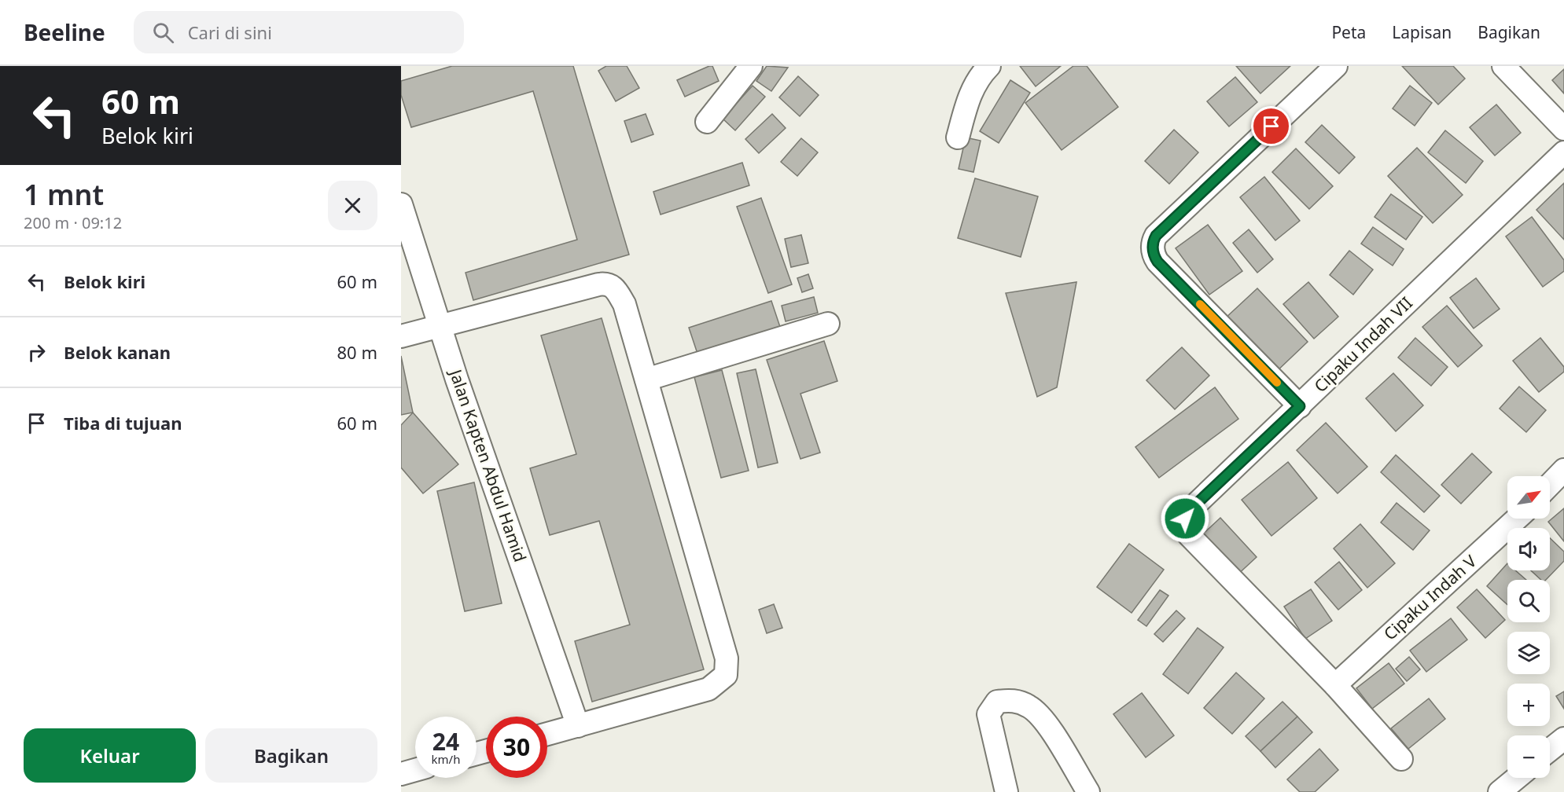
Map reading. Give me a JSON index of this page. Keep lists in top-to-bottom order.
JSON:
{
  "streets": {
    "street": ["Cipaku Indah VII", "Jalan Kapten Abdul Hamid", "Cipaku Indah V"]
  },
  "crossings": [
    ["Cipaku Indah VII", "Cipaku Indah V"]
  ],
  "north": "top right",
  "page": {
    "header": "Beeline",
    "search": "Cari di sini",
    "nav": ["Peta", "Lapisan", "Bagikan"],
    "turn": ["60 m", "Belok kiri"],
    "heading": ["1 mnt", "200 m · 09:12"],
    "list": [
      {
        "name": "Belok kiri",
        "value": "60 m"
      },
      {
        "name": "Belok kanan",
        "value": "80 m"
      },
      {
        "name": "Tiba di tujuan",
        "value": "60 m"
      }
    ],
    "map_buttons": ["+", "−"],
    "speed": "24 km/h",
    "limit": "30",
    "buttons": ["Keluar", "Bagikan"]
  }
}
